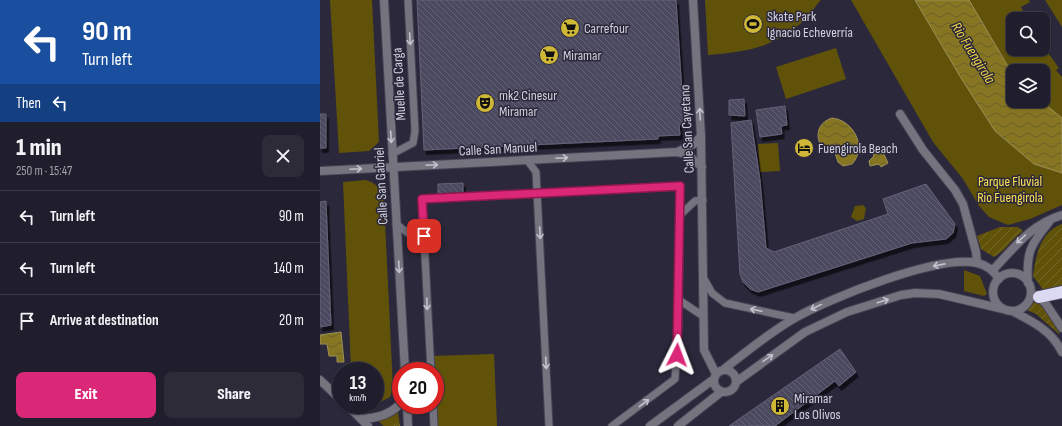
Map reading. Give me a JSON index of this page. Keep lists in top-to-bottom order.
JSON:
{
  "streets": {
    "street": ["Calle San Cayetano", "Calle San Manuel", "Calle San Gabriel"],
    "lane": ["Muelle de Carga"]
  },
  "crossings": [
    ["Muelle de Carga", "Calle San Gabriel"],
    ["Calle San Cayetano", "Calle San Manuel"],
    ["Calle San Manuel", "Calle San Gabriel"]
  ],
  "one_way": [
    "Muelle de Carga",
    "Calle San Cayetano",
    "Calle San Manuel",
    "Calle San Gabriel"
  ],
  "water": ["Rio Fuengirola"],
  "parks": ["Parque Fluvial Rio Fuengirola"],
  "places": {
    "sports": ["Skate Park Ignacio Echeverría"],
    "supermarket": ["Carrefour", "Miramar"],
    "theatre": ["mk2 Cinesur Miramar"],
    "hotel": ["Fuengirola Beach"],
    "building": ["Miramar Los Olivos"]
  },
  "page": {
    "turn": ["90 m", "Turn left"],
    "then": "Then",
    "heading": ["1 min", "250 m · 15:47"],
    "list": [
      {
        "name": "Turn left",
        "value": "90 m"
      },
      {
        "name": "Turn left",
        "value": "140 m"
      },
      {
        "name": "Arrive at destination",
        "value": "20 m"
      }
    ],
    "speed": "13 km/h",
    "limit": "20",
    "buttons": ["Exit", "Share"]
  }
}
